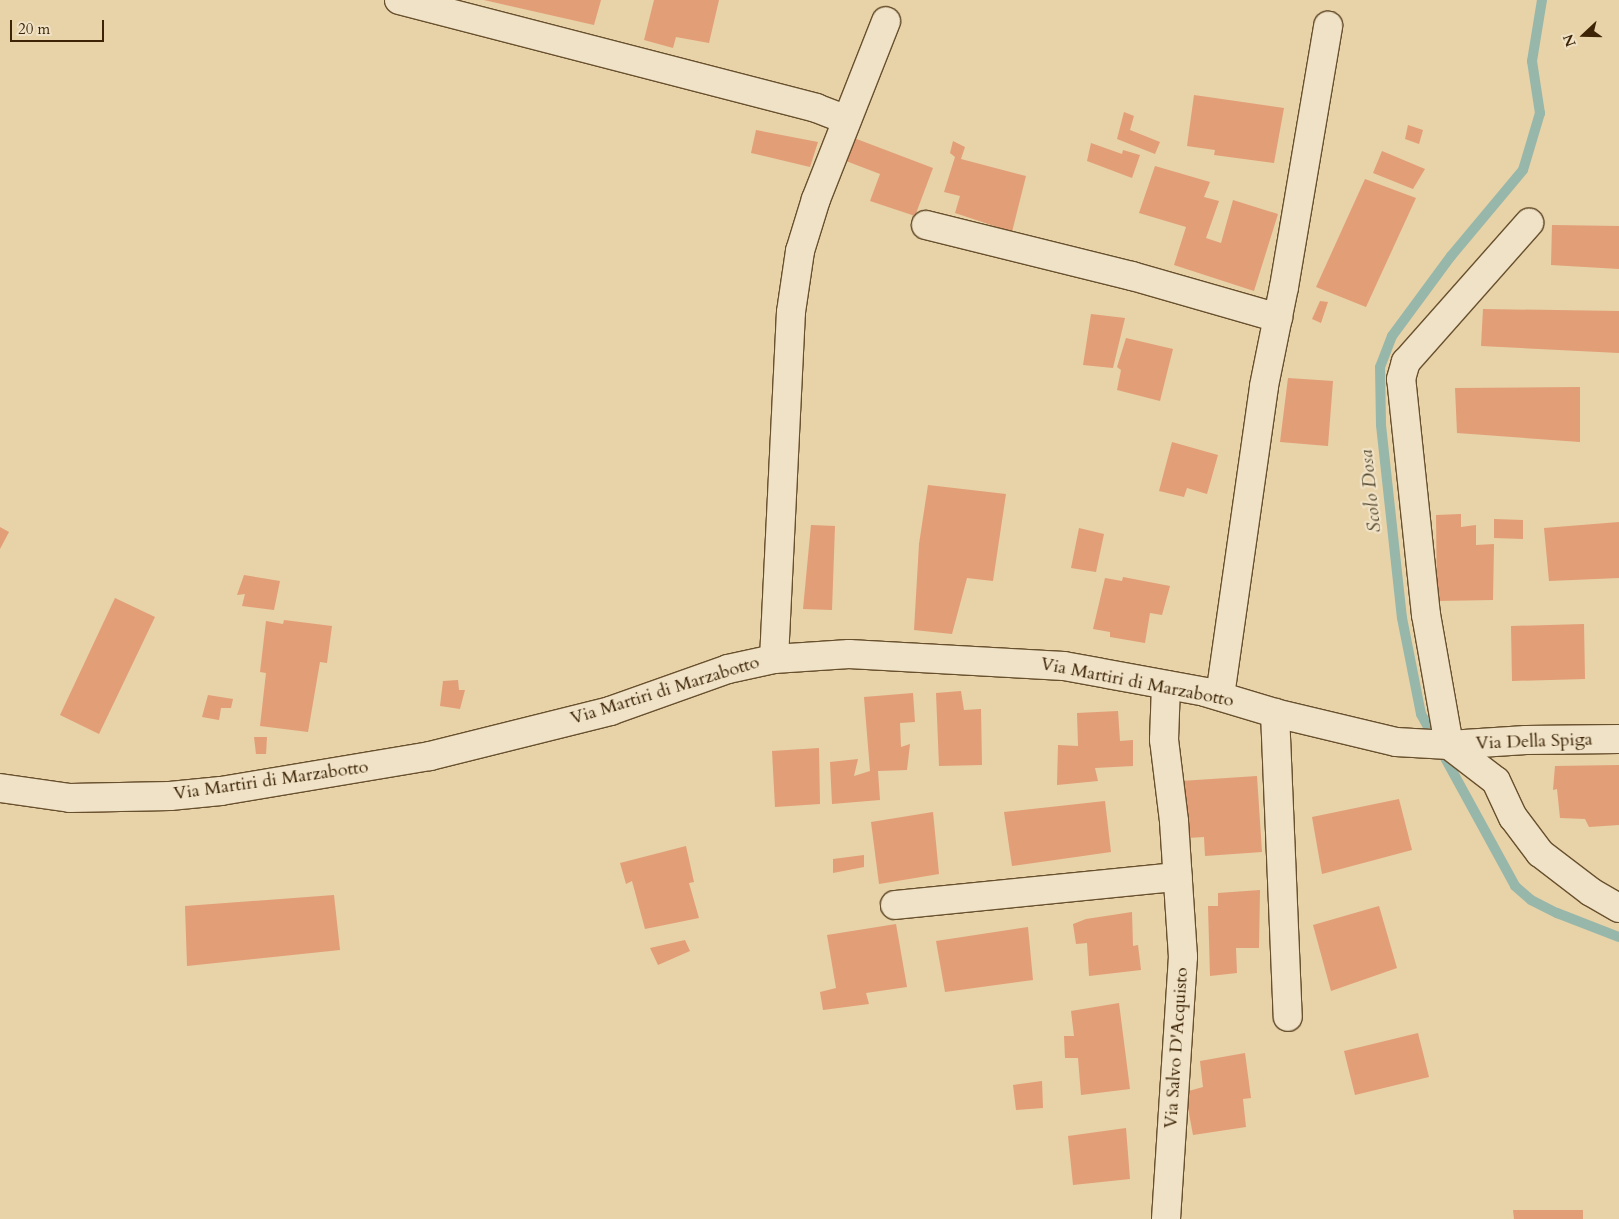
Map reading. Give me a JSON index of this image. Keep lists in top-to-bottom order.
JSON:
{
  "streets": {
    "street": ["Via Martiri di Marzabotto", "Via Della Spiga", "Via Salvo D'Acquisto"]
  },
  "crossings": [
    ["Via Martiri di Marzabotto", "Via Della Spiga"],
    ["Via Martiri di Marzabotto", "Via Salvo D'Acquisto"]
  ],
  "water": ["Scolo Dosa"],
  "scale_bar": "20 m",
  "north": "left"
}
